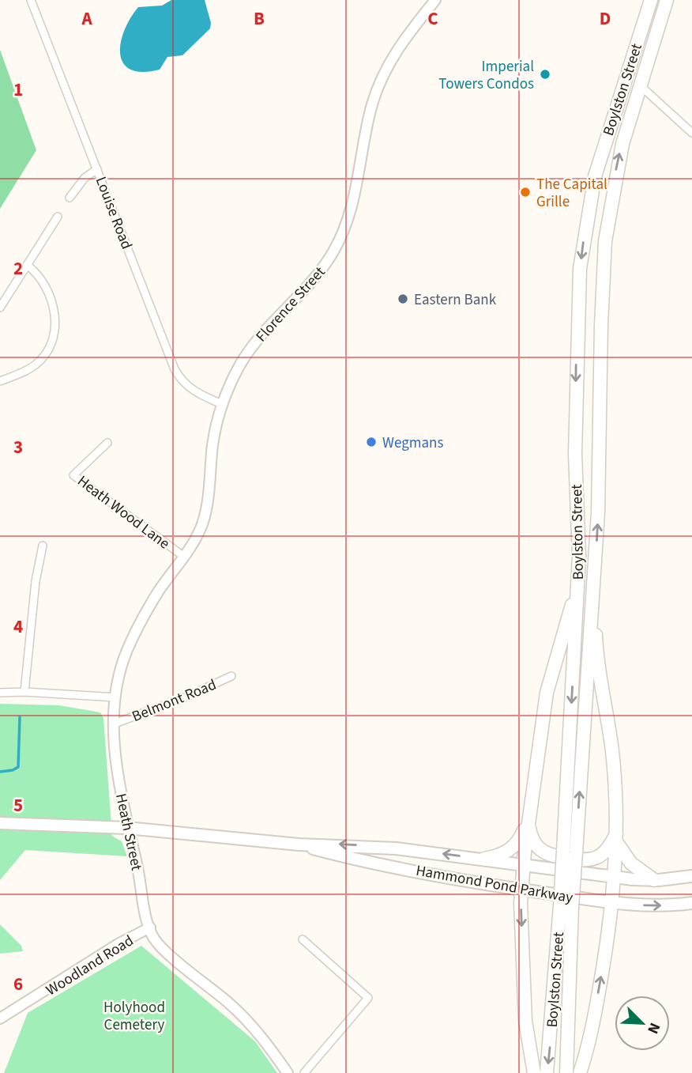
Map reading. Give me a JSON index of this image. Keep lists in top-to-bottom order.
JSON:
{
  "streets": {
    "highway": ["Boylston Street"],
    "main road": ["Hammond Pond Parkway"],
    "street": [
      "Louise Road",
      "Florence Street",
      "Heath Wood Lane",
      "Belmont Road",
      "Heath Street",
      "Woodland Road"
    ]
  },
  "crossings": [
    ["Louise Road", "Florence Street"],
    ["Florence Street", "Heath Wood Lane"],
    ["Florence Street", "Heath Street"],
    ["Heath Wood Lane", "Heath Street"],
    ["Belmont Road", "Heath Street"],
    ["Heath Street", "Hammond Pond Parkway"],
    ["Heath Street", "Woodland Road"]
  ],
  "parks": ["Holyhood Cemetery"],
  "places": [
    "Imperial Towers Condos",
    "The Capital Grille",
    "Eastern Bank",
    "Wegmans"
  ],
  "north": "bottom right",
  "grid": {
    "columns": [
      "A",
      "B",
      "C",
      "D"
    ],
    "rows": [
      "1",
      "2",
      "3",
      "4",
      "5",
      "6"
    ]
  }
}
